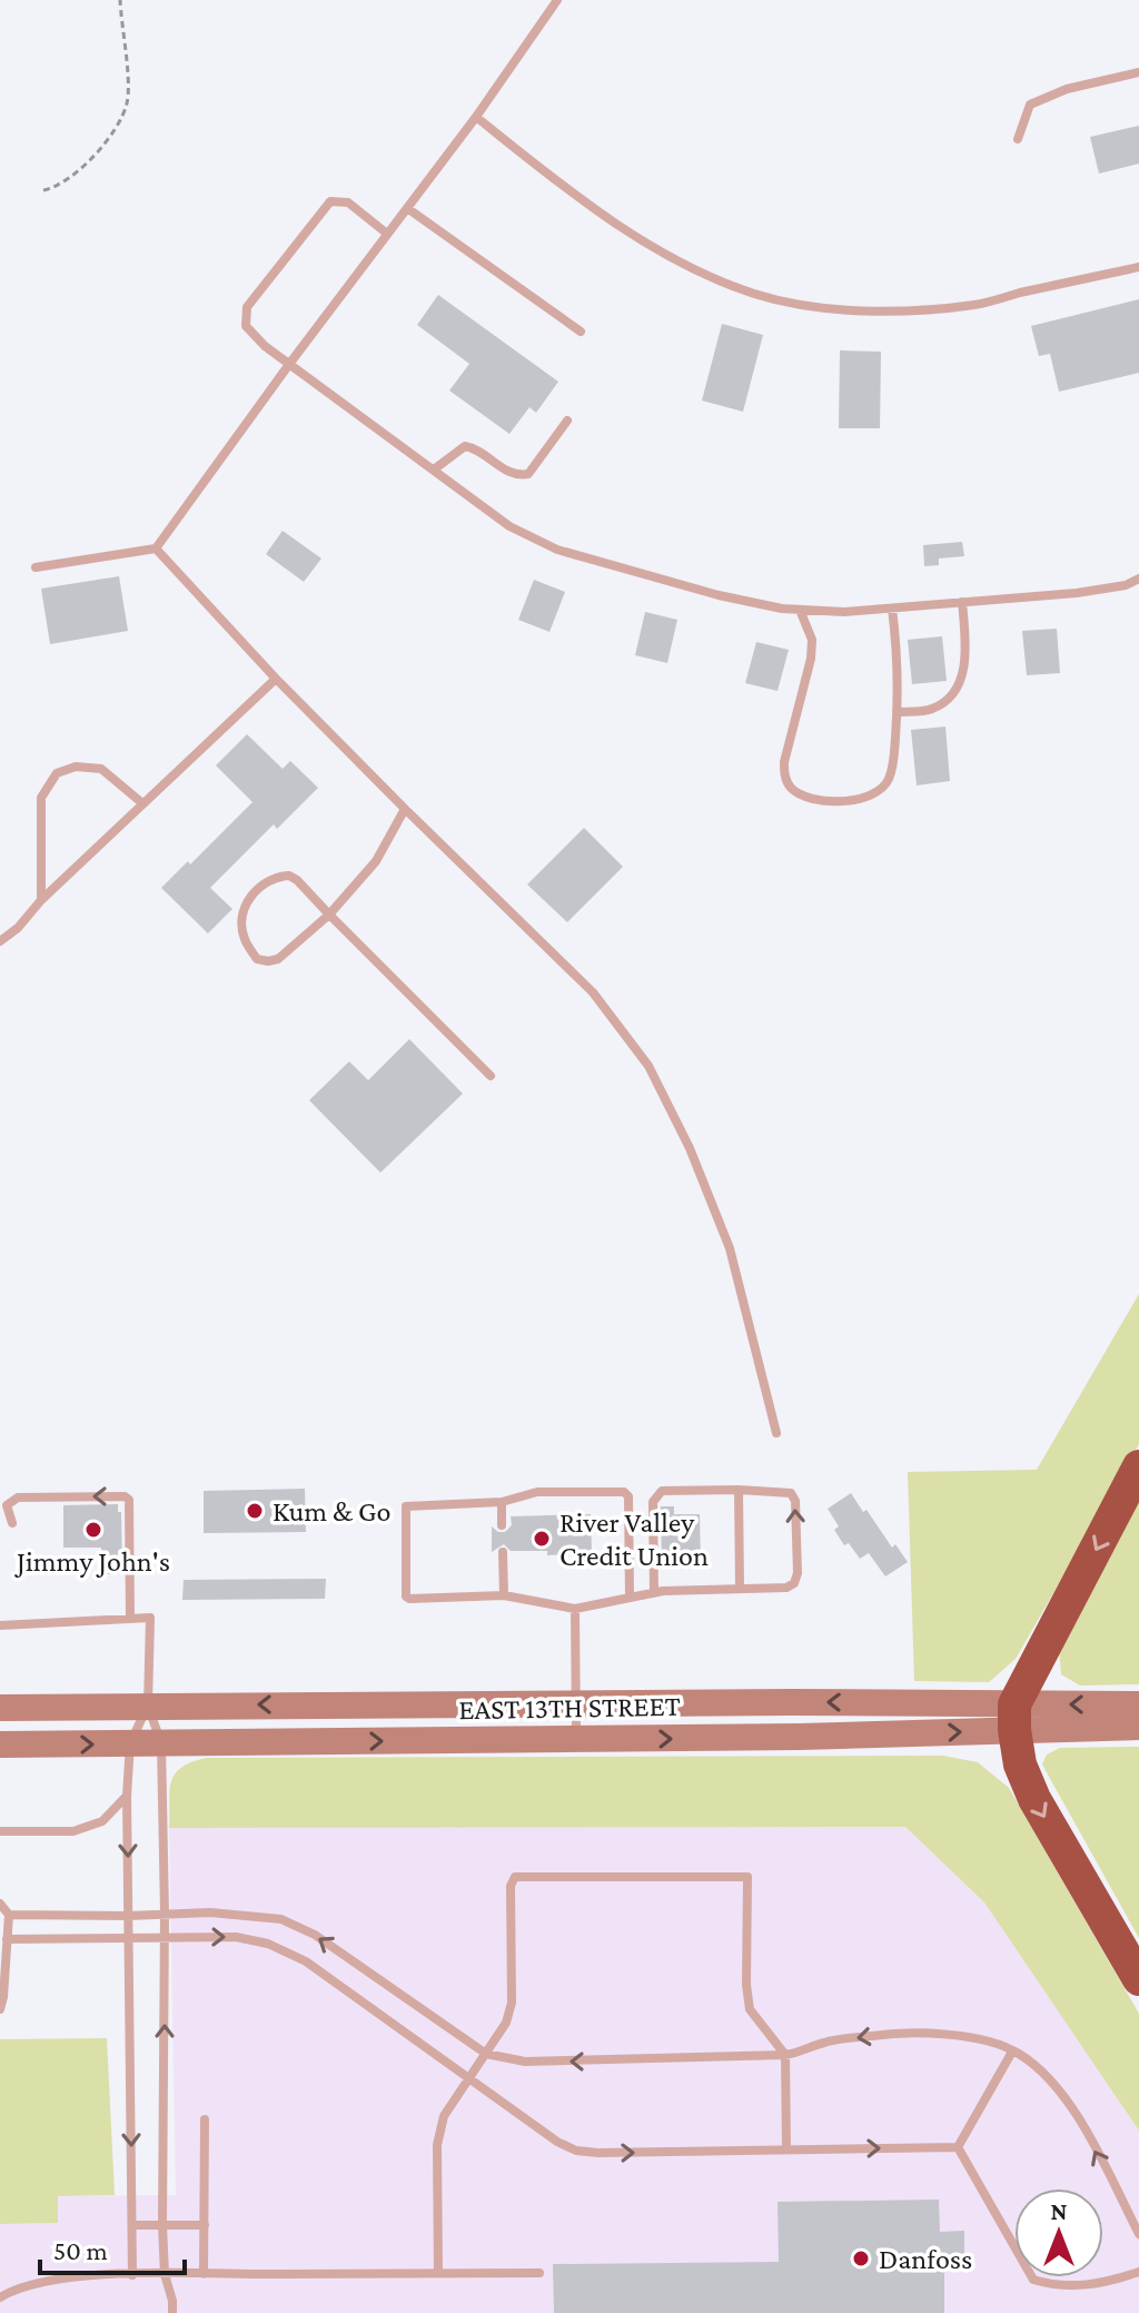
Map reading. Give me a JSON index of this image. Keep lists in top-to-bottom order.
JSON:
{
  "streets": {
    "main road": ["EAST 13TH STREET"]
  },
  "places": [
    "Kum & Go",
    "Jimmy John's",
    "River Valley Credit Union",
    "Danfoss"
  ],
  "scale_bar": "50 m",
  "north": "top"
}
